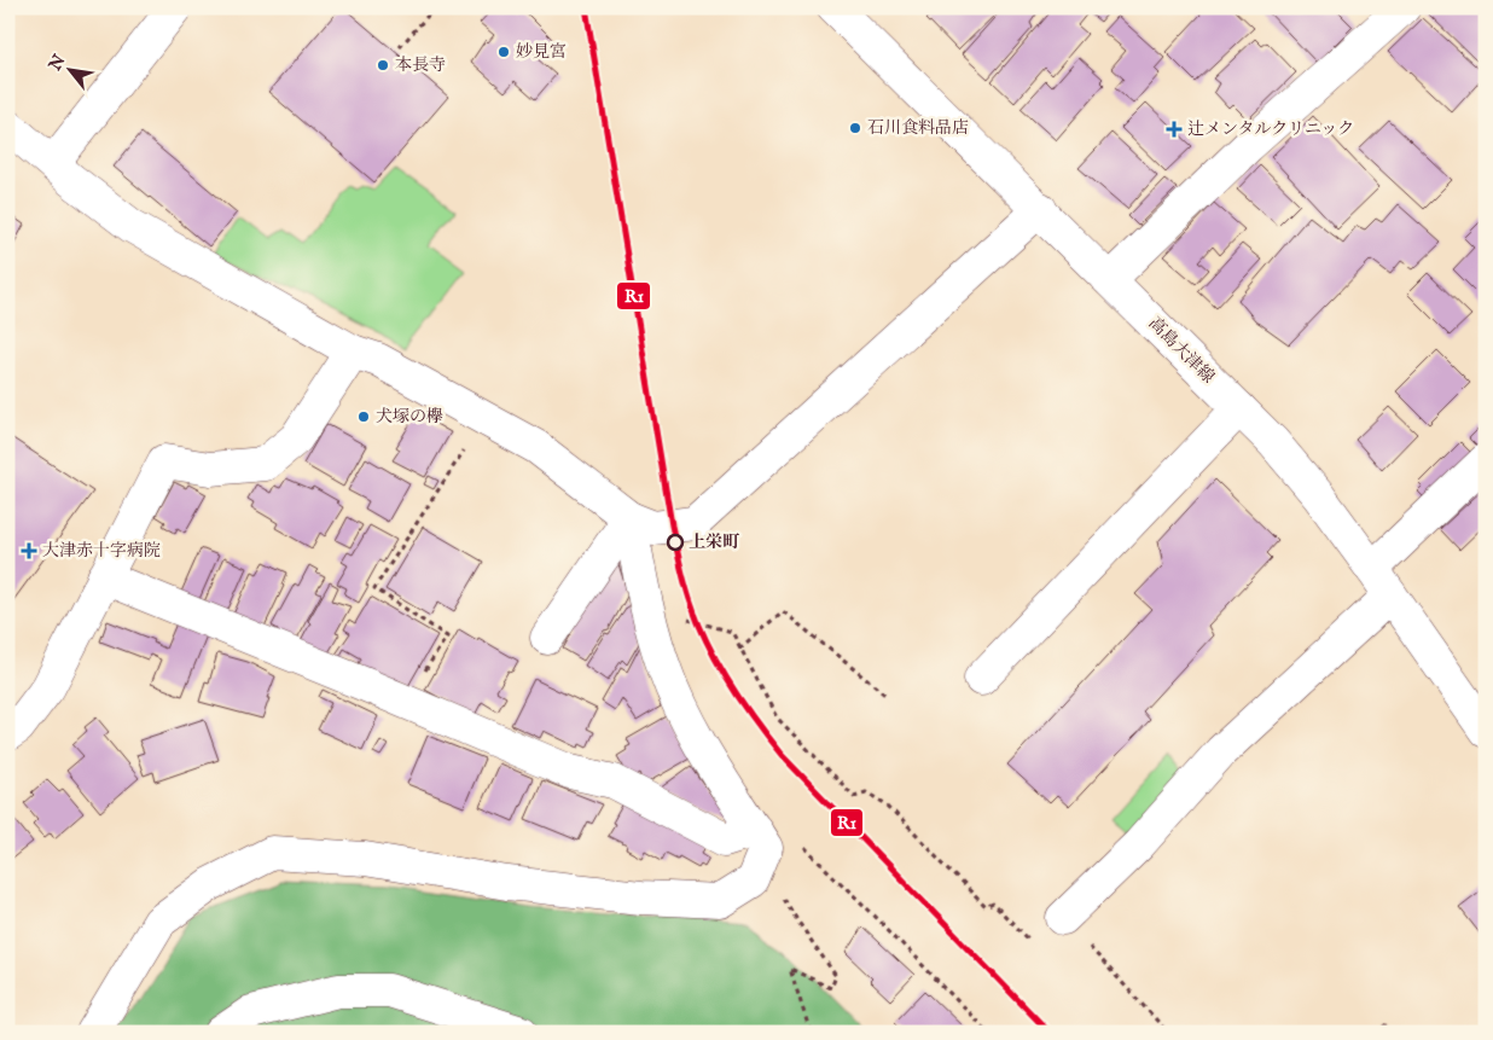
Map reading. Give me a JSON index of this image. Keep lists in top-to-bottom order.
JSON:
{
  "streets": {
    "street": ["高島大津線"]
  },
  "places": {
    "other": [
      "妙見宮",
      "本長寺",
      "石川食料品店",
      "犬塚の欅",
      "上栄町"
    ],
    "health": ["辻メンタルクリニック", "大津赤十字病院"]
  },
  "lines": ["transit line R1"],
  "north": "top left"
}
